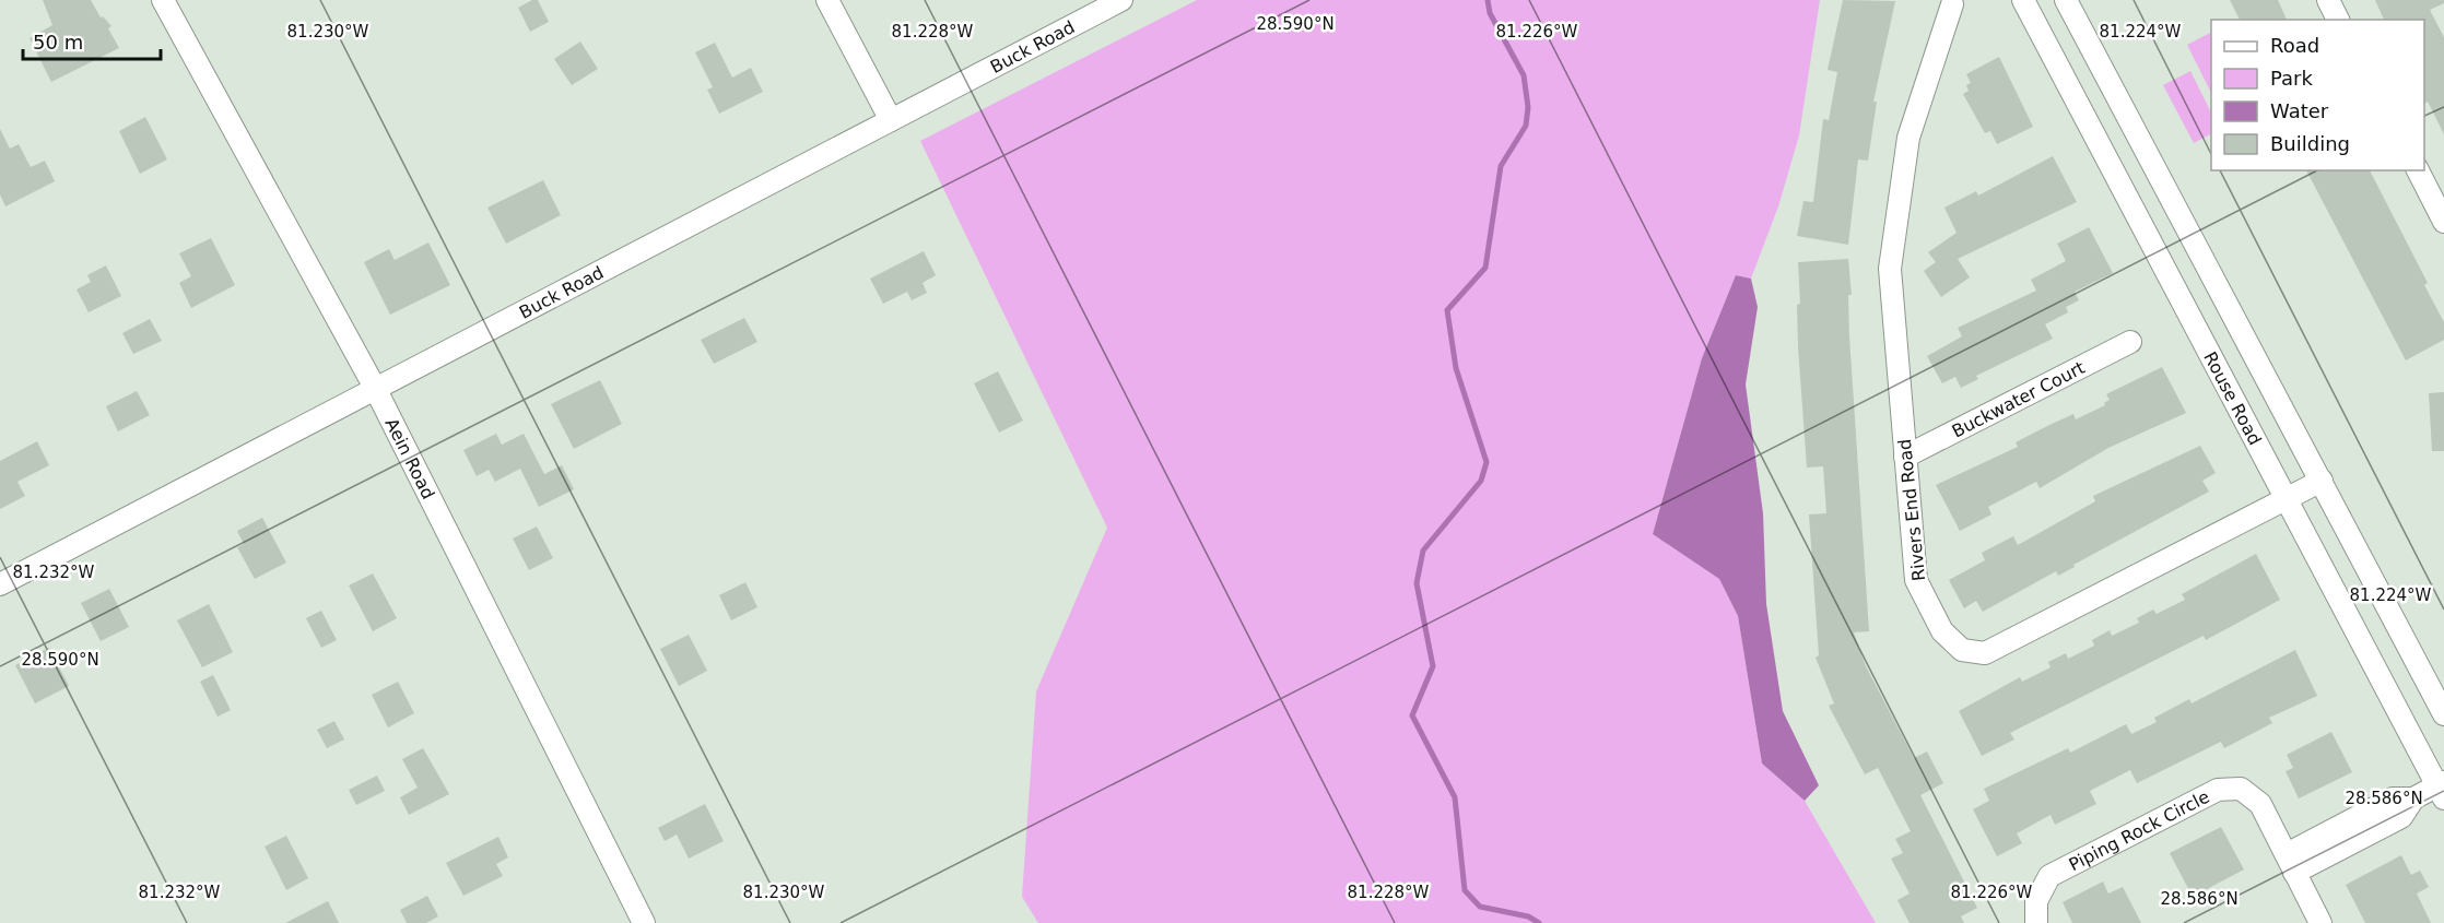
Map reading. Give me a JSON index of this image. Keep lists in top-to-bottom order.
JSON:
{
  "streets": {
    "street": [
      "Buck Road",
      "Rouse Road",
      "Buckwater Court",
      "Aein Road",
      "Rivers End Road",
      "Piping Rock Circle"
    ]
  },
  "crossings": [
    ["Buck Road", "Aein Road"],
    ["Rouse Road", "Rivers End Road"],
    ["Buckwater Court", "Rivers End Road"]
  ],
  "legend": [
    "Road",
    "Park",
    "Water",
    "Building"
  ],
  "scale_bar": "50 m",
  "coordinates": [
    "28.590°N",
    "81.230°W",
    "81.228°W",
    "81.226°W",
    "81.224°W",
    "81.232°W",
    "28.586°N"
  ]
}
